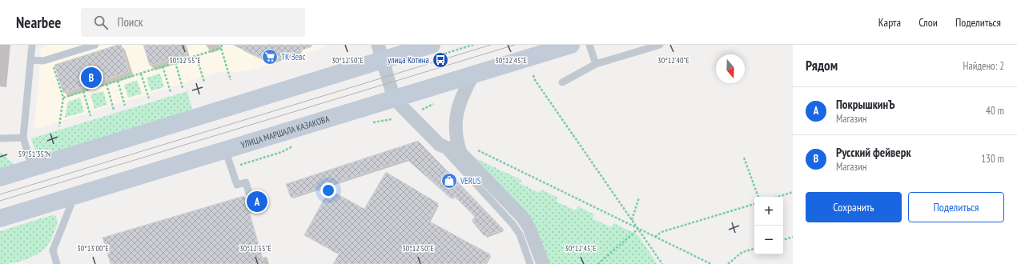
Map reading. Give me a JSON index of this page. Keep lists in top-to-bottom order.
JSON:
{
  "streets": {
    "main road": ["УЛИЦА МАРШАЛА КАЗАКОВА"]
  },
  "places": {
    "supermarket": ["ТК Зевс"],
    "bus stop": ["улица Котина"],
    "shop": ["VERUS"]
  },
  "north": "bottom",
  "page": {
    "header": "Nearbee",
    "search": "Поиск",
    "nav": ["Карта", "Слои", "Поделиться"],
    "heading": ["Рядом", "Найдено: 2"],
    "pins": ["B", "A"],
    "list": [
      {
        "mark": "A",
        "name": "ПокрышкинЪ",
        "note": "Магазин",
        "value": "40 m"
      },
      {
        "mark": "B",
        "name": "Русский фейверк",
        "note": "Магазин",
        "value": "130 m"
      }
    ],
    "buttons": ["Сохранить", "Поделиться"],
    "map_buttons": ["+", "−"]
  },
  "coordinates": [
    "30°12'55\"E",
    "30°12'50\"E",
    "30°12'45\"E",
    "30°12'40\"E",
    "59°51'35\"N",
    "30°13'00\"E"
  ]
}
